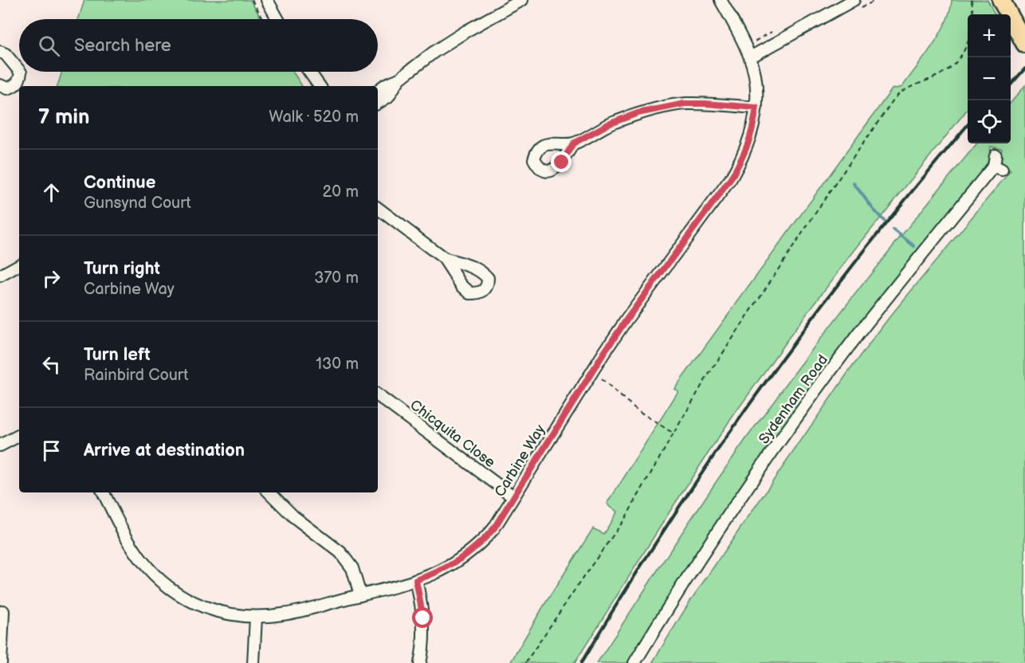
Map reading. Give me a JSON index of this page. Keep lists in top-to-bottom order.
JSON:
{
  "streets": {
    "street": ["Sydenham Road", "Chicquita Close", "Carbine Way"]
  },
  "crossings": [
    ["Chicquita Close", "Carbine Way"]
  ],
  "page": {
    "map_buttons": ["+", "−"],
    "search": "Search here",
    "heading": ["7 min", "Walk · 520 m"],
    "list": [
      ["Continue", "Gunsynd Court", "20 m"],
      ["Turn right", "Carbine Way", "370 m"],
      ["Turn left", "Rainbird Court", "130 m"],
      "Arrive at destination"
    ]
  }
}
